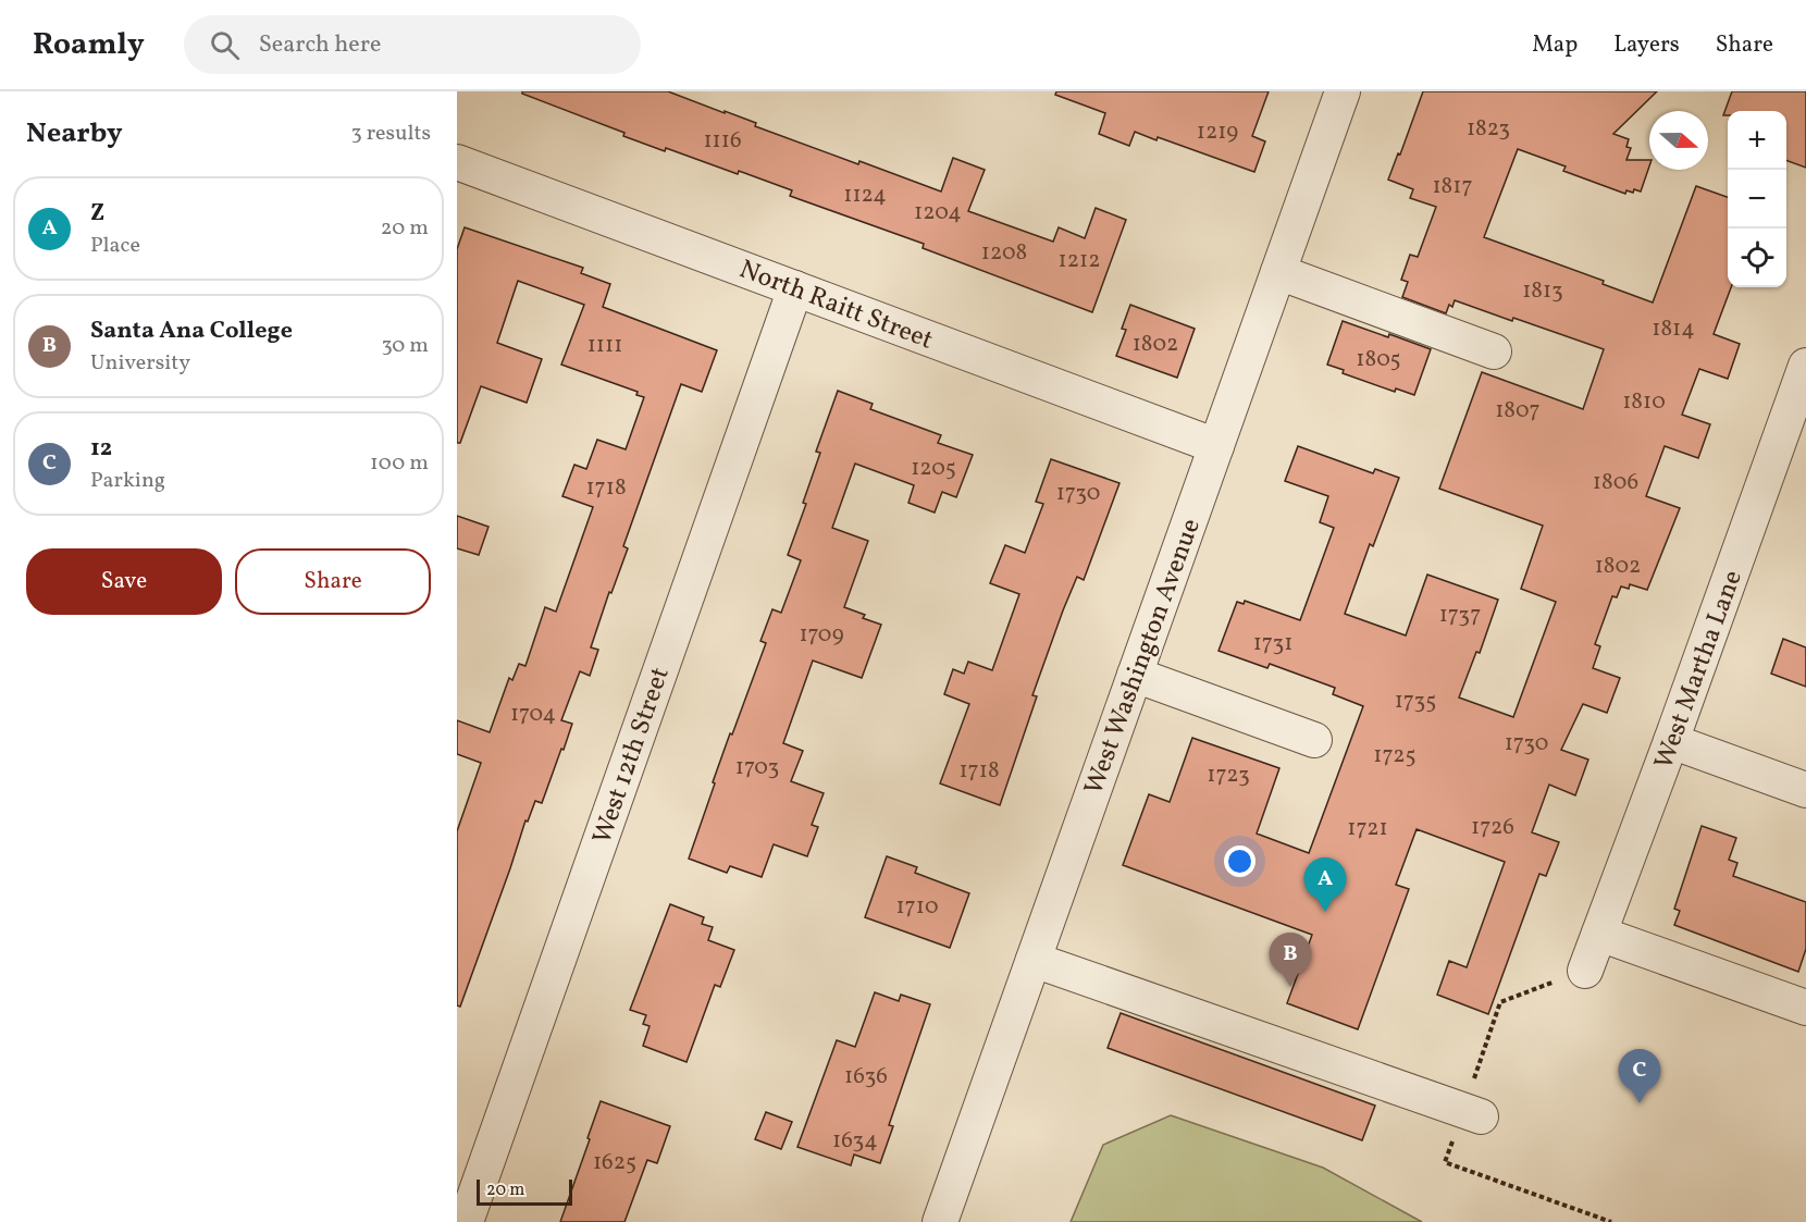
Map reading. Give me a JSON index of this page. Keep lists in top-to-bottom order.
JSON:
{
  "streets": {
    "street": [
      "North Raitt Street",
      "West Washington Avenue",
      "West Martha Lane",
      "West 12th Street"
    ]
  },
  "crossings": [
    ["North Raitt Street", "West Washington Avenue"],
    ["North Raitt Street", "West 12th Street"]
  ],
  "house_numbers": [
    "1823",
    "1219",
    "1116",
    "1817",
    "1124",
    "1204",
    "1208",
    "1212",
    "1813",
    "1814",
    "1802",
    "1111",
    "1805",
    "1810",
    "1807",
    "1205",
    "1806",
    "1718",
    "1730",
    "1802",
    "1737",
    "1709",
    "1731",
    "1735",
    "1704",
    "1730",
    "1725",
    "1703",
    "1718",
    "1723",
    "1726",
    "1721",
    "1710",
    "1636",
    "1634",
    "1625"
  ],
  "scale_bar": "20 m",
  "north": "right",
  "page": {
    "header": "Roamly",
    "search": "Search here",
    "nav": ["Map", "Layers", "Share"],
    "heading": ["Nearby", "3 results"],
    "map_buttons": ["+", "−"],
    "list": [
      {
        "mark": "A",
        "name": "Z",
        "note": "Place",
        "value": "20 m"
      },
      {
        "mark": "B",
        "name": "Santa Ana College",
        "note": "University",
        "value": "30 m"
      },
      {
        "mark": "C",
        "name": "12",
        "note": "Parking",
        "value": "100 m"
      }
    ],
    "buttons": ["Save", "Share"],
    "pins": ["A", "B", "C"],
    "scale": "20 m"
  }
}
